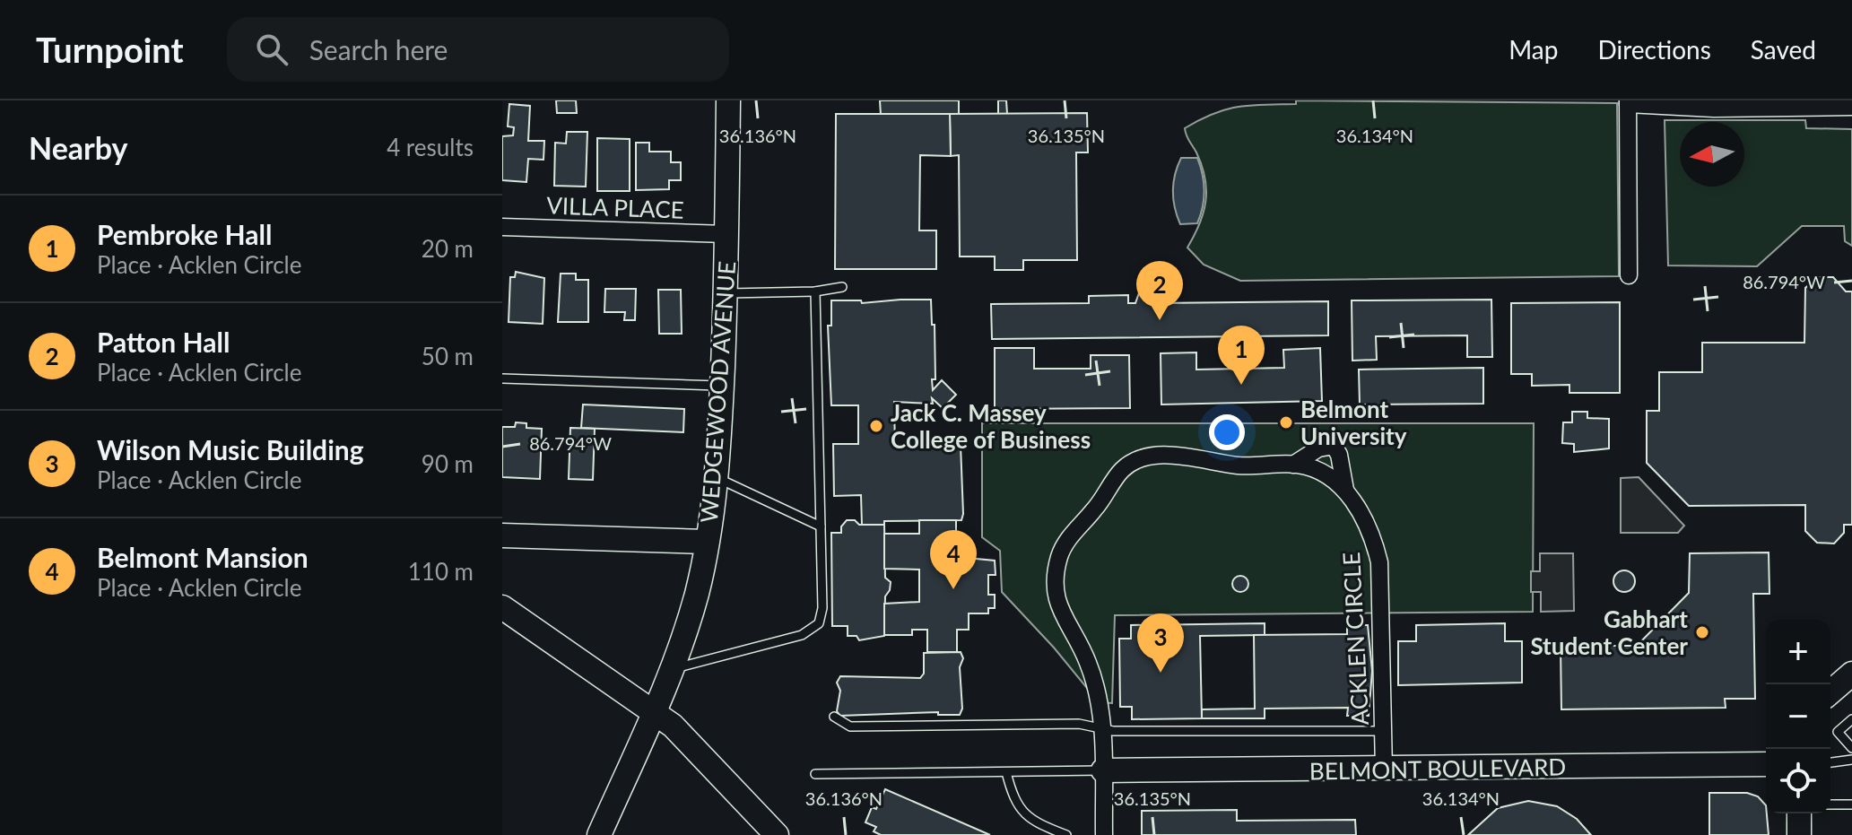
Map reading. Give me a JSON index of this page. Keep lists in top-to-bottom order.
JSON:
{
  "streets": {
    "main road": ["WEDGEWOOD AVENUE", "BELMONT BOULEVARD"],
    "street": ["VILLA PLACE", "ACKLEN CIRCLE"]
  },
  "crossings": [
    ["VILLA PLACE", "WEDGEWOOD AVENUE"],
    ["ACKLEN CIRCLE", "BELMONT BOULEVARD"]
  ],
  "places": ["Belmont University", "Jack C. Massey College of Business", "Gabhart Student Center"],
  "north": "left",
  "page": {
    "header": "Turnpoint",
    "search": "Search here",
    "nav": ["Map", "Directions", "Saved"],
    "heading": ["Nearby", "4 results"],
    "list": [
      {
        "mark": "1",
        "name": "Pembroke Hall",
        "note": "Place · Acklen Circle",
        "value": "20 m"
      },
      {
        "mark": "2",
        "name": "Patton Hall",
        "note": "Place · Acklen Circle",
        "value": "50 m"
      },
      {
        "mark": "3",
        "name": "Wilson Music Building",
        "note": "Place · Acklen Circle",
        "value": "90 m"
      },
      {
        "mark": "4",
        "name": "Belmont Mansion",
        "note": "Place · Acklen Circle",
        "value": "110 m"
      }
    ],
    "pins": [
      "2",
      "1",
      "4",
      "3"
    ],
    "map_buttons": ["+", "−"]
  },
  "coordinates": [
    "36.136°N",
    "36.135°N",
    "36.134°N",
    "86.794°W"
  ]
}
